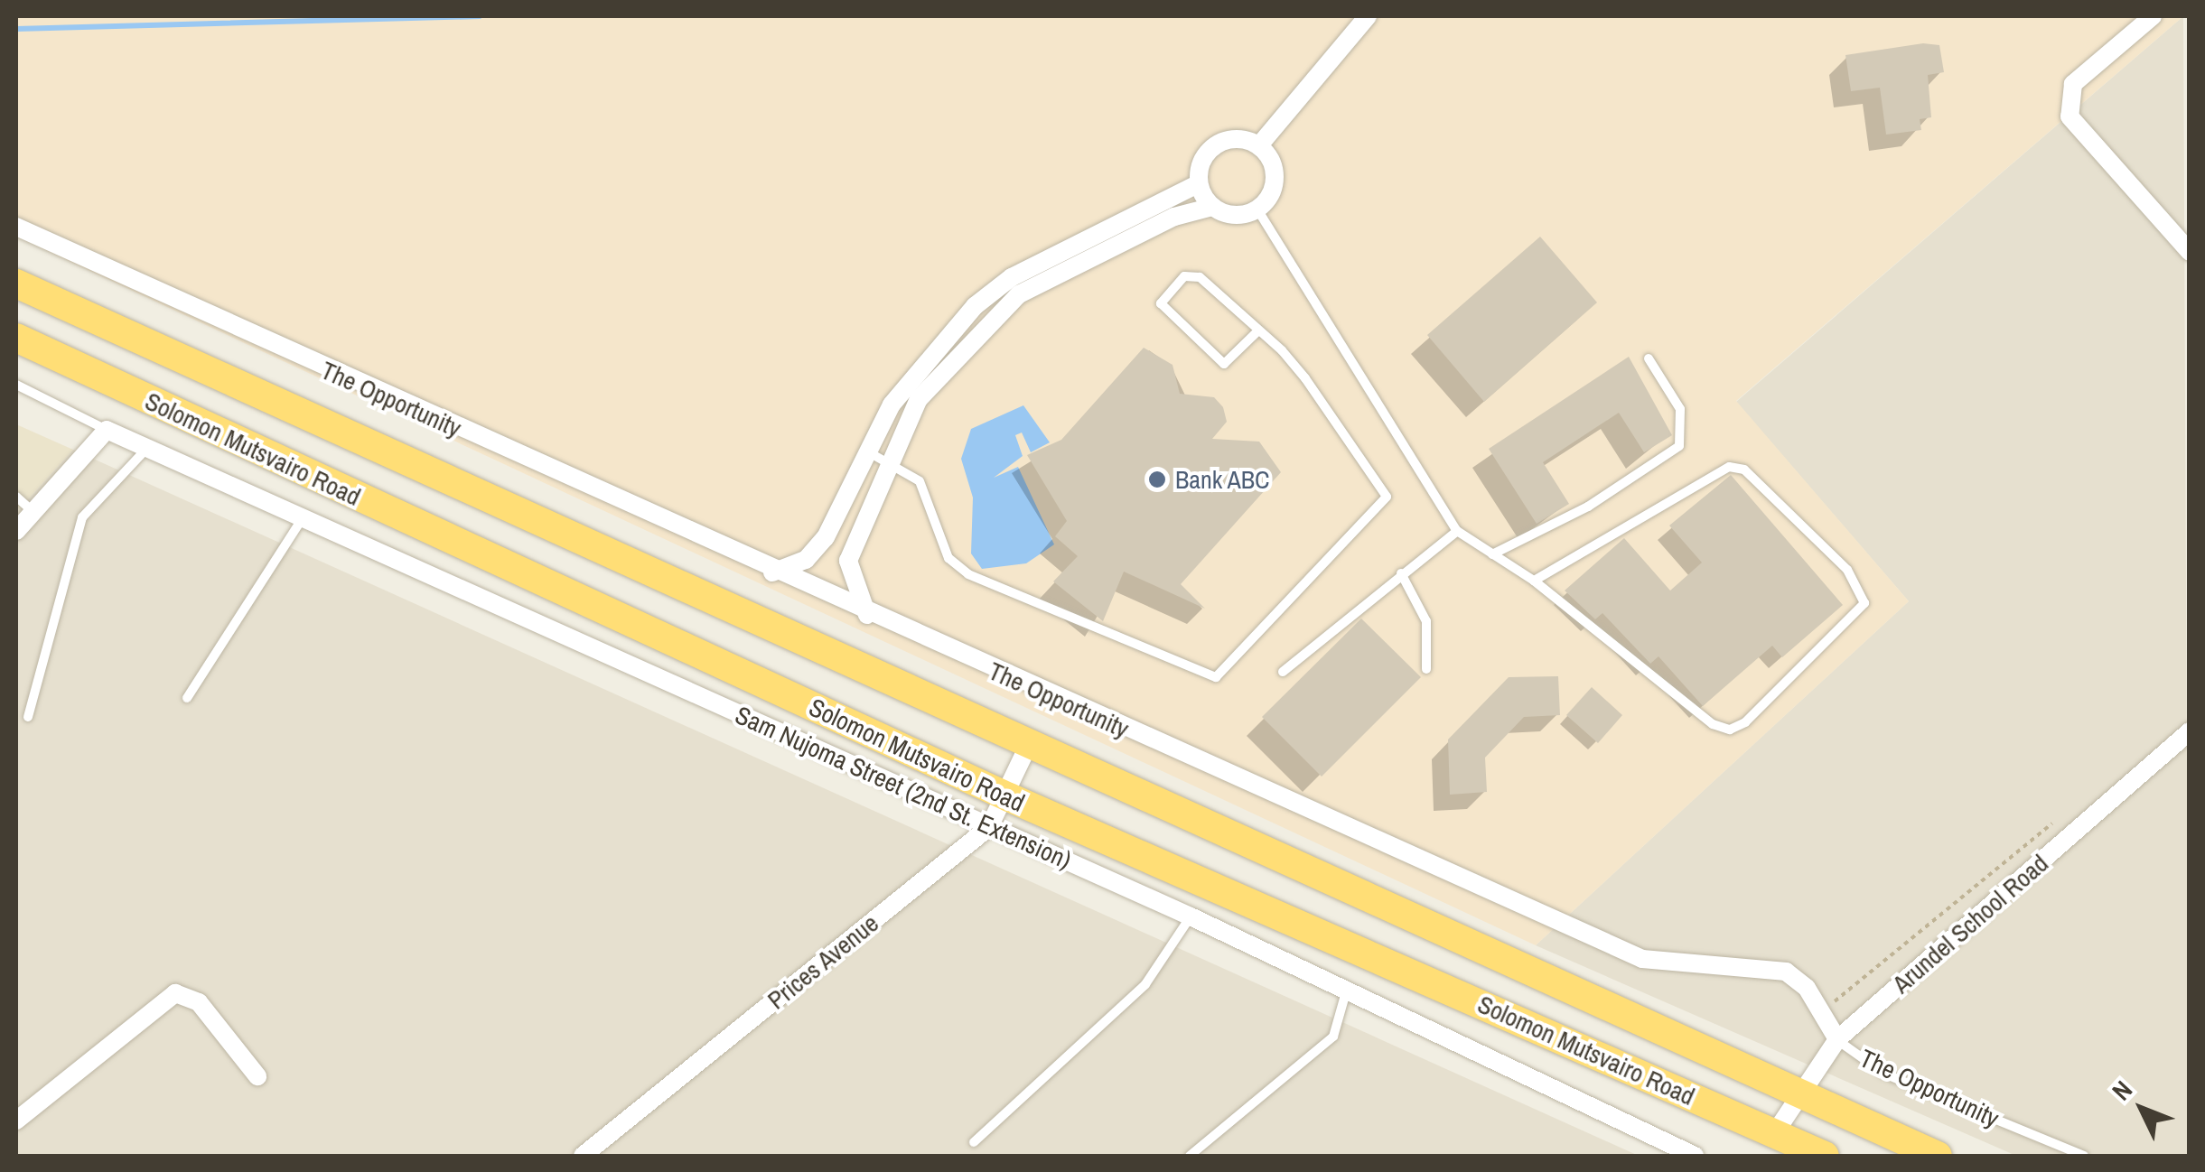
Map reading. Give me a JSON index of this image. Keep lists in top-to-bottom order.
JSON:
{
  "streets": {
    "highway": ["Solomon Mutsvairo Road"],
    "street": [
      "The Opportunity",
      "Sam Nujoma Street (2nd St. Extension)",
      "Arundel School Road",
      "Prices Avenue"
    ]
  },
  "crossings": [
    ["The Opportunity", "Arundel School Road"],
    ["Solomon Mutsvairo Road", "Arundel School Road"],
    ["Solomon Mutsvairo Road", "Prices Avenue"],
    ["Sam Nujoma Street (2nd St. Extension)", "Prices Avenue"]
  ],
  "places": ["Bank ABC"],
  "north": "top left"
}
